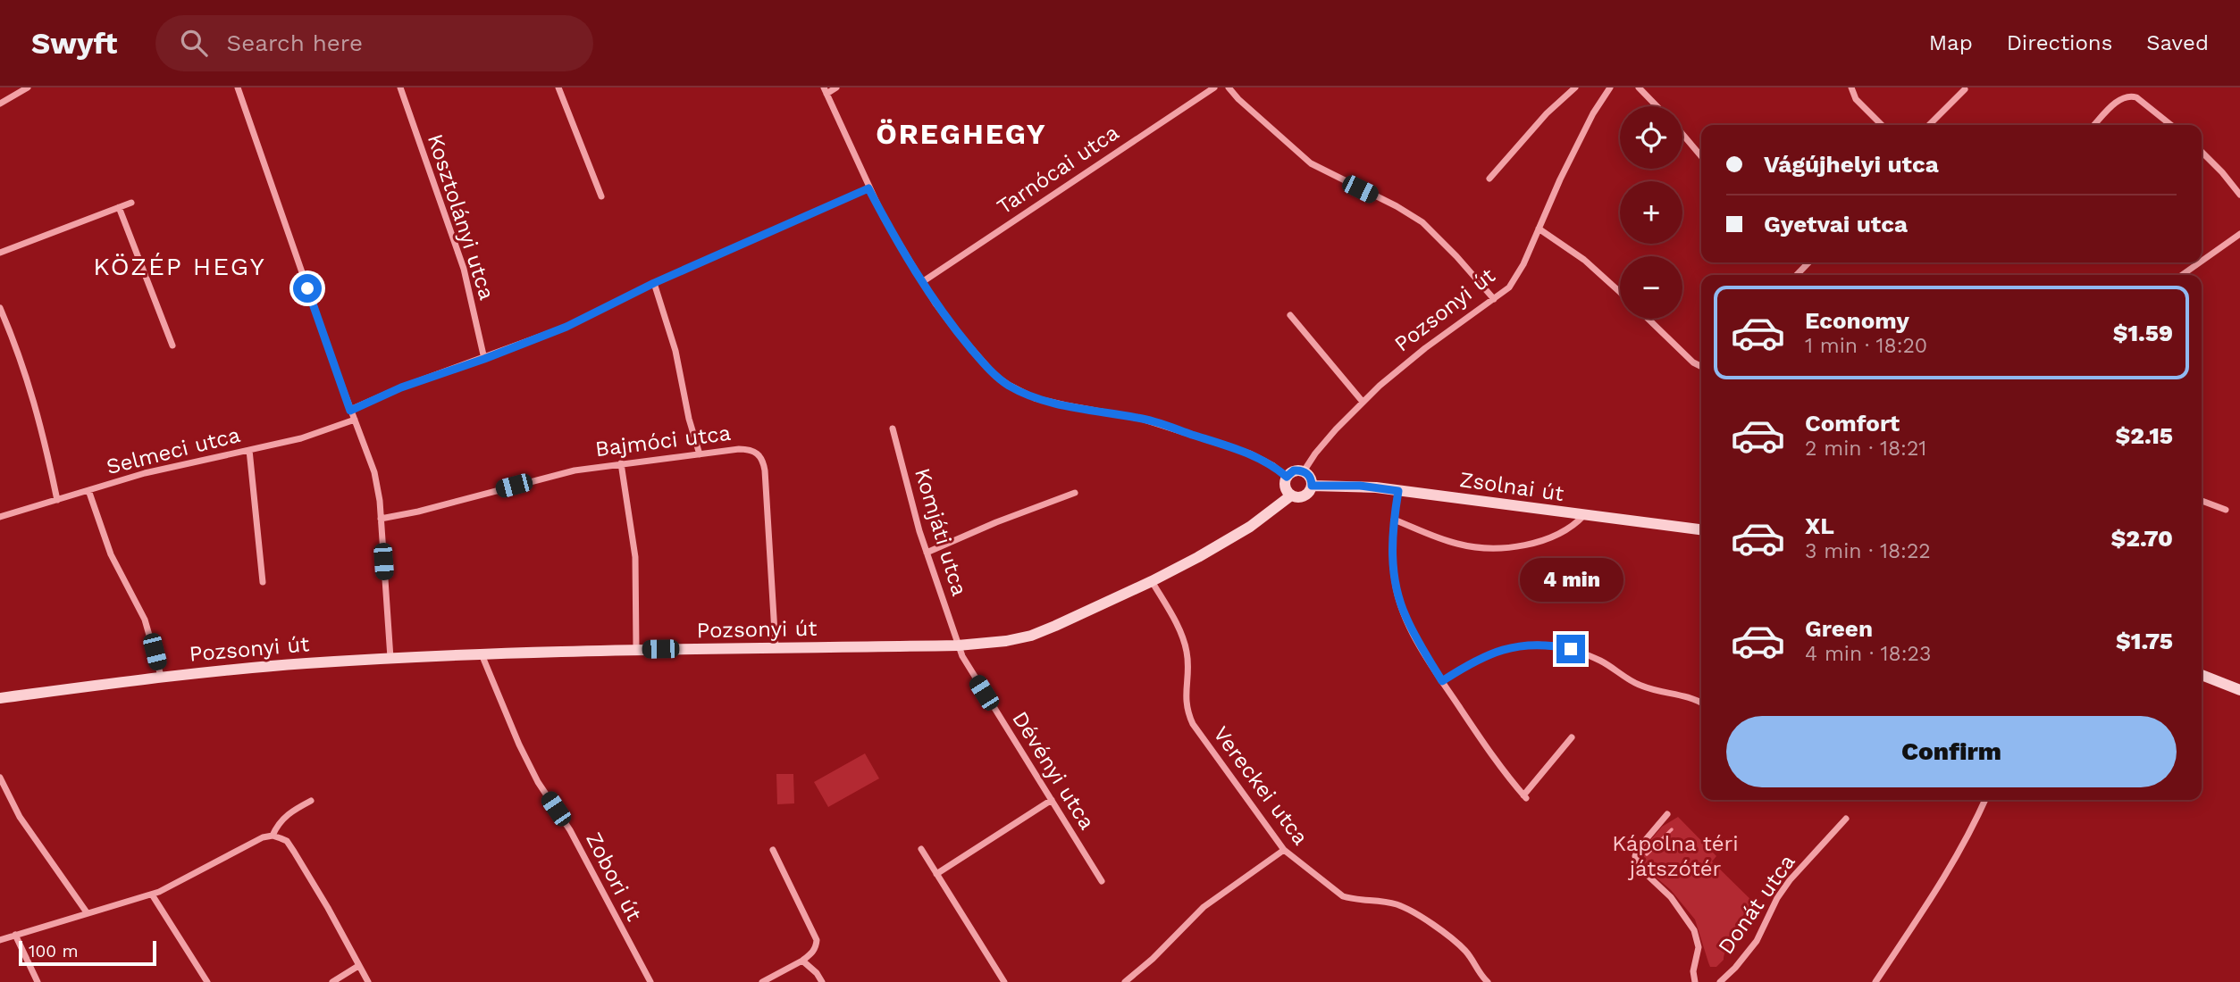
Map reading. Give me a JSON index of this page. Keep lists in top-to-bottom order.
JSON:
{
  "streets": {
    "street": [
      "Tarnócai utca",
      "Kosztolányi utca",
      "Pozsonyi út",
      "Bajmóci utca",
      "Selmeci utca",
      "Zsolnai út",
      "Komjáti utca",
      "Dévényi utca",
      "Vereckei utca",
      "Zobori út",
      "Donát utca"
    ]
  },
  "crossings": [
    ["Pozsonyi út", "Bajmóci utca"],
    ["Pozsonyi út", "Zsolnai út"],
    ["Pozsonyi út", "Komjáti utca"],
    ["Pozsonyi út", "Dévényi utca"],
    ["Pozsonyi út", "Vereckei utca"],
    ["Pozsonyi út", "Zobori út"],
    ["Komjáti utca", "Dévényi utca"]
  ],
  "districts": ["ÖREGHEGY", "KÖZÉP HEGY"],
  "parks": ["Kápolna téri játszótér"],
  "scale_bar": "100 m",
  "page": {
    "header": "Swyft",
    "search": "Search here",
    "nav": ["Map", "Directions", "Saved"],
    "map_buttons": ["+", "−"],
    "banner": ["Vágújhelyi utca", "Gyetvai utca"],
    "list": [
      {
        "name": "Economy",
        "note": "1 min · 18:20",
        "value": "$1.59"
      },
      {
        "name": "Comfort",
        "note": "2 min · 18:21",
        "value": "$2.15"
      },
      {
        "name": "XL",
        "note": "3 min · 18:22",
        "value": "$2.70"
      },
      {
        "name": "Green",
        "note": "4 min · 18:23",
        "value": "$1.75"
      }
    ],
    "bubble": "4 min",
    "buttons": "Confirm",
    "scale": "100 m"
  }
}
